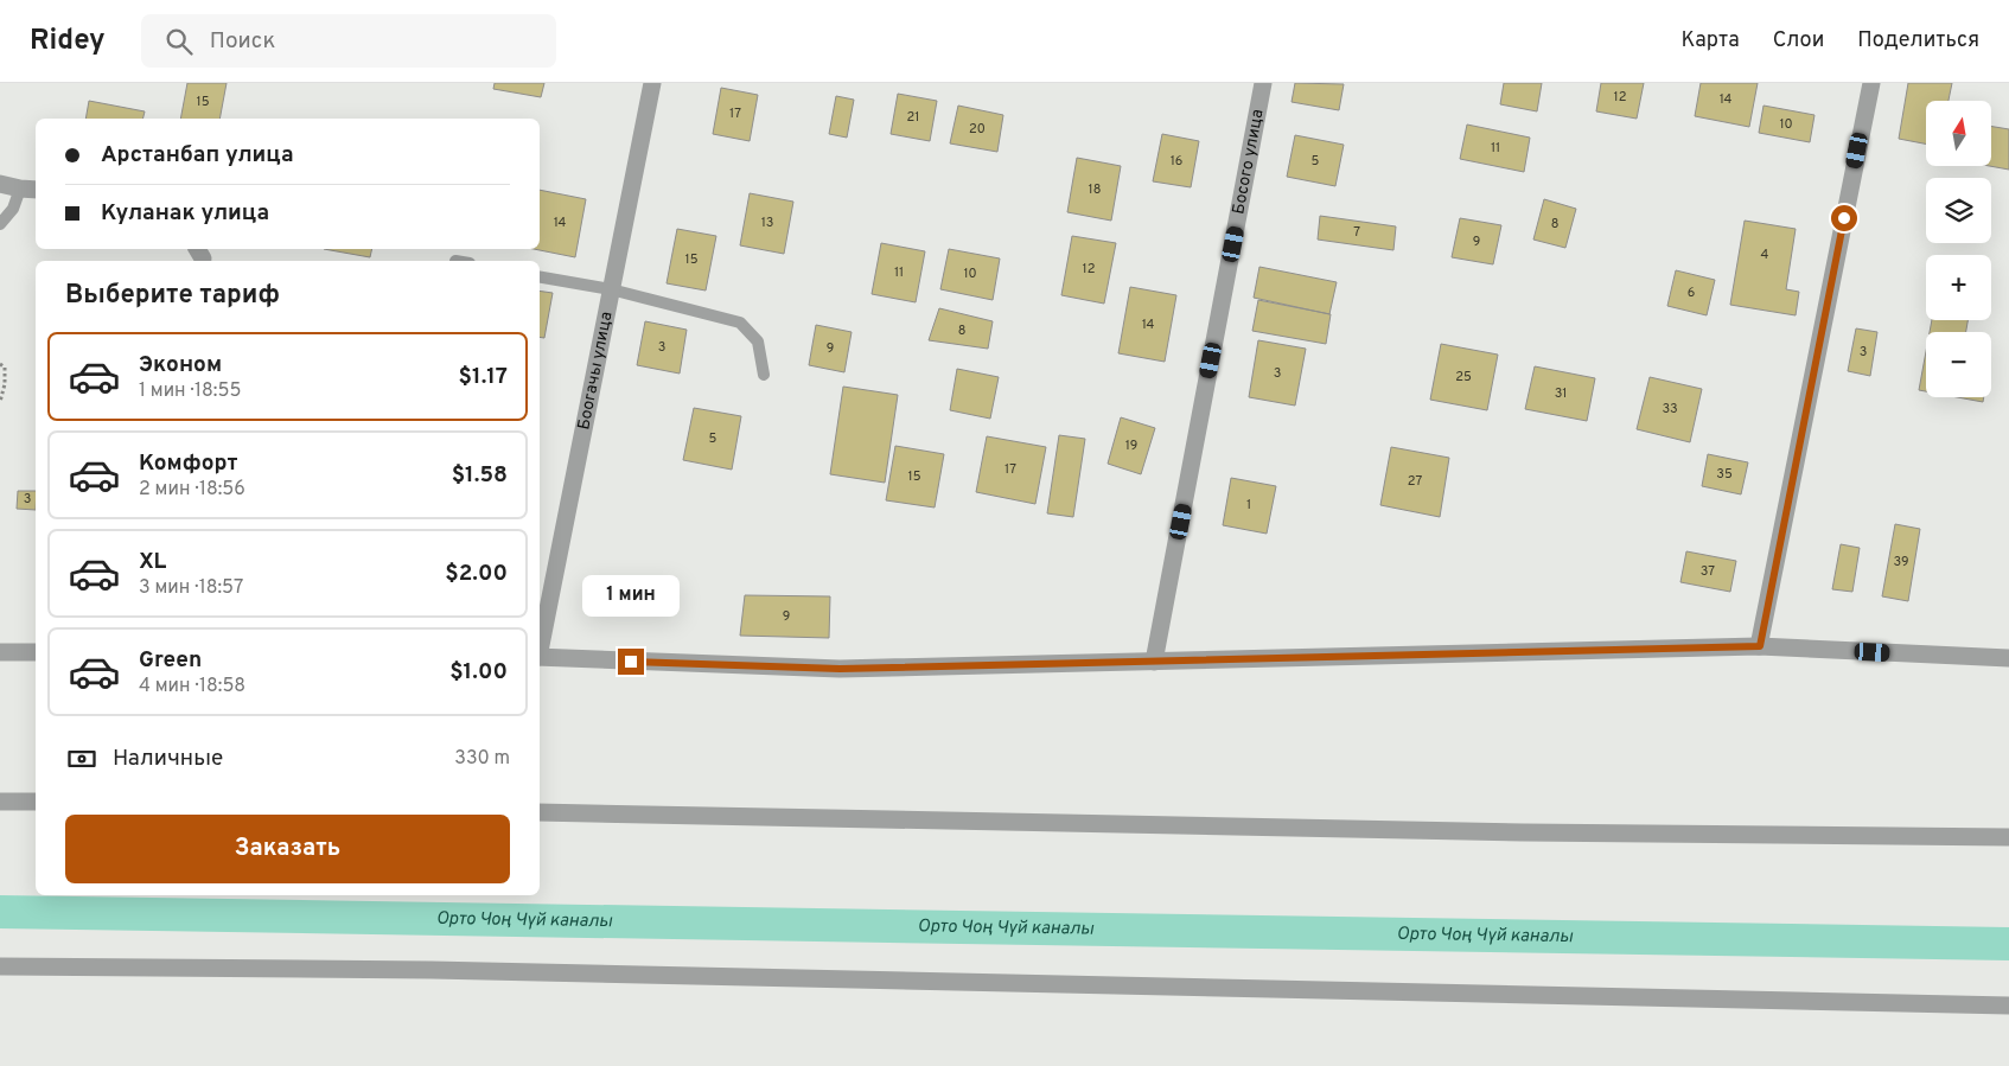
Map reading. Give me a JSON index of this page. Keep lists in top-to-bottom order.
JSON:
{
  "streets": {
    "street": ["Босого улица", "Боогачы улица"]
  },
  "water": ["Орто Чоң Чүй каналы"],
  "house_numbers": [
    "12",
    "14",
    "15",
    "17",
    "21",
    "10",
    "20",
    "11",
    "16",
    "5",
    "18",
    "14",
    "13",
    "8",
    "7",
    "9",
    "4",
    "15",
    "12",
    "11",
    "10",
    "6",
    "14",
    "8",
    "3",
    "9",
    "3",
    "3",
    "25",
    "31",
    "33",
    "5",
    "19",
    "17",
    "35",
    "15",
    "27",
    "3",
    "1",
    "39",
    "37",
    "9"
  ],
  "north": "top",
  "page": {
    "header": "Ridey",
    "search": "Поиск",
    "nav": ["Карта", "Слои", "Поделиться"],
    "map_buttons": ["+", "−"],
    "banner": ["Арстанбап улица", "Куланак улица"],
    "heading": "Выберите тариф",
    "list": [
      {
        "name": "Эконом",
        "note": "1 мин · 18:55",
        "value": "$1.17"
      },
      {
        "name": "Комфорт",
        "note": "2 мин · 18:56",
        "value": "$1.58"
      },
      {
        "name": "XL",
        "note": "3 мин · 18:57",
        "value": "$2.00"
      },
      {
        "name": "Green",
        "note": "4 мин · 18:58",
        "value": "$1.00"
      }
    ],
    "bubble": "1 мин",
    "pay": ["Наличные", "330 m"],
    "buttons": "Заказать"
  }
}
